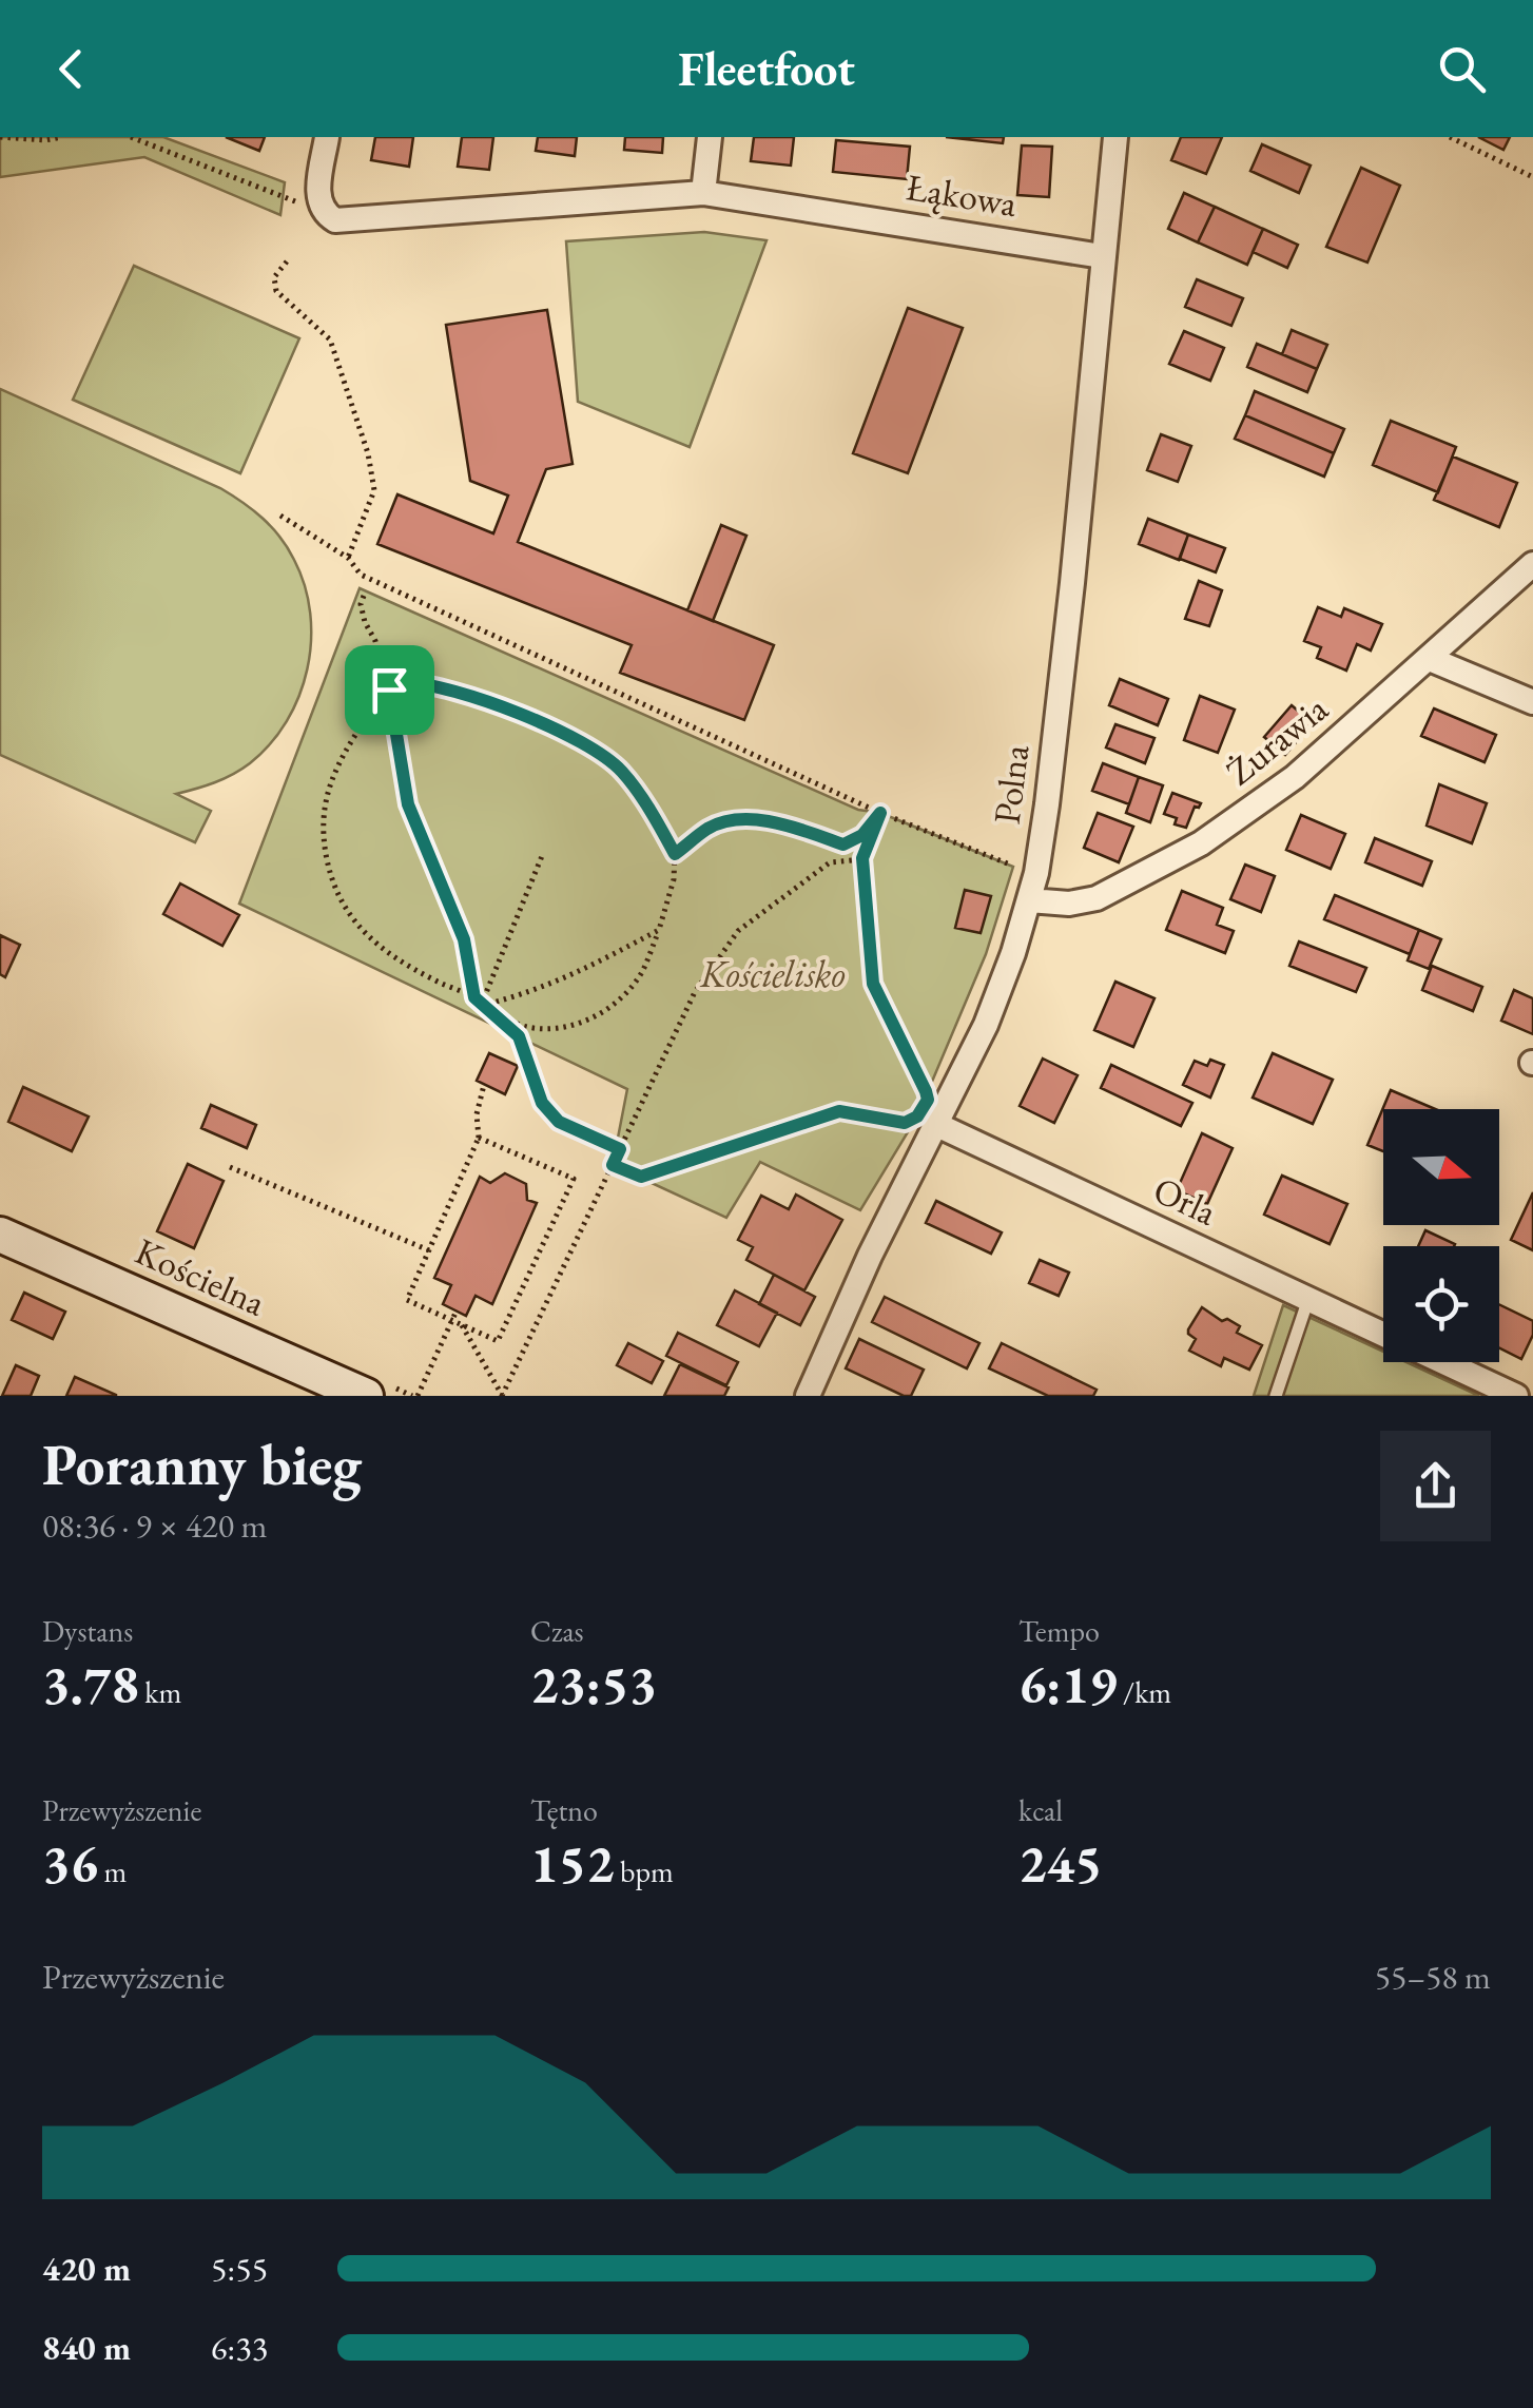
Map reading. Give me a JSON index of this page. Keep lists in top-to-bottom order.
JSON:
{
  "streets": {
    "street": [
      "Łąkowa",
      "Żurawia",
      "Polna",
      "Orla",
      "Kościelna"
    ]
  },
  "crossings": [
    ["Łąkowa", "Polna"],
    ["Żurawia", "Polna"],
    ["Polna", "Orla"]
  ],
  "parks": ["Kościelisko"],
  "north": "right",
  "page": {
    "header": "Fleetfoot",
    "heading": ["Poranny bieg", "08:36 · 9 × 420 m"],
    "stats": [
      ["Dystans", "3.78 km"],
      ["Czas", "23:53"],
      ["Tempo", "6:19 /km"],
      ["Przewyższenie", "36 m"],
      ["Tętno", "152 bpm"],
      ["kcal", "245"]
    ],
    "chart": ["Przewyższenie", "55–58 m"],
    "list": [
      {
        "name": "420 m",
        "note": "5:55"
      },
      {
        "name": "840 m",
        "note": "6:33"
      }
    ]
  }
}
